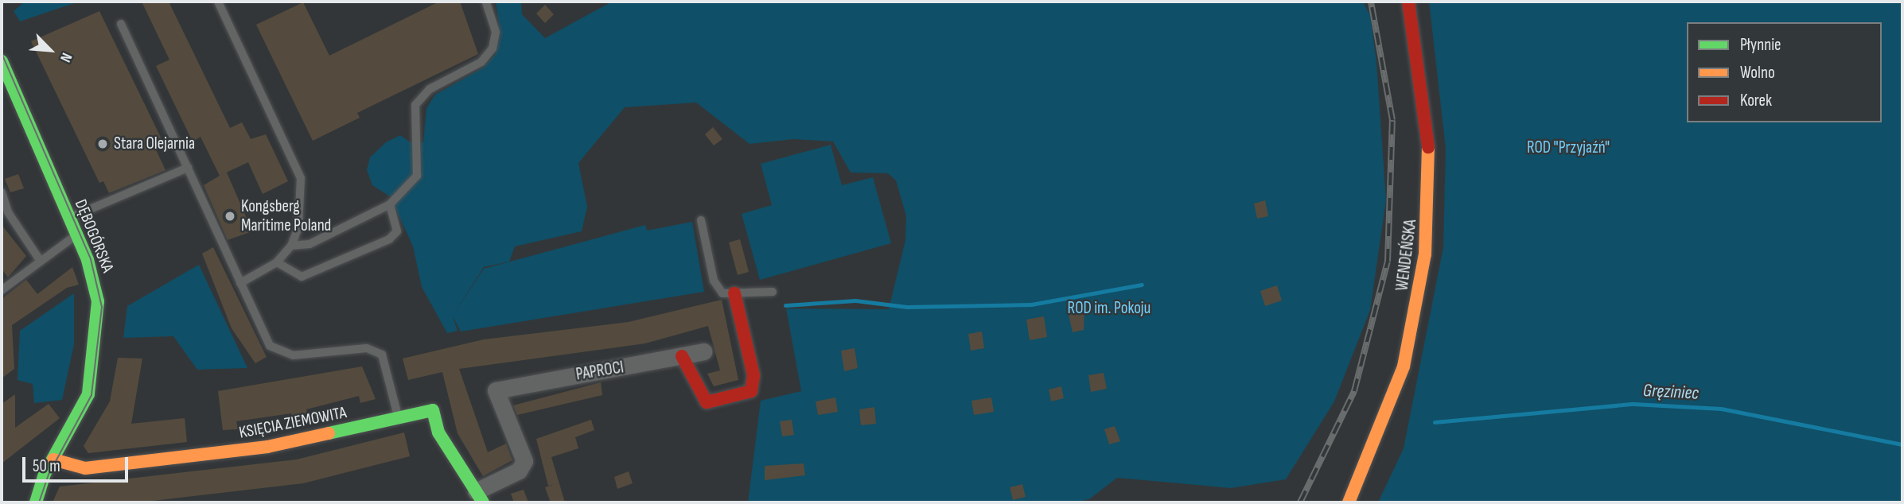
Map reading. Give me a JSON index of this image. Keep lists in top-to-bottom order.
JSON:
{
  "streets": {
    "street": [
      "DĘBOGÓRSKA",
      "WENDEŃSKA",
      "PAPROCI",
      "KSIĘCIA ZIEMOWITA"
    ]
  },
  "crossings": [
    ["DĘBOGÓRSKA", "KSIĘCIA ZIEMOWITA"],
    ["PAPROCI", "KSIĘCIA ZIEMOWITA"]
  ],
  "water": ["Gręziniec"],
  "parks": ["ROD \"Przyjaźń\"", "ROD im. Pokoju"],
  "places": ["Stara Olejarnia", "Kongsberg Maritime Poland"],
  "legend": ["Płynnie", "Wolno", "Korek"],
  "scale_bar": "50 m",
  "north": "bottom right"
}
